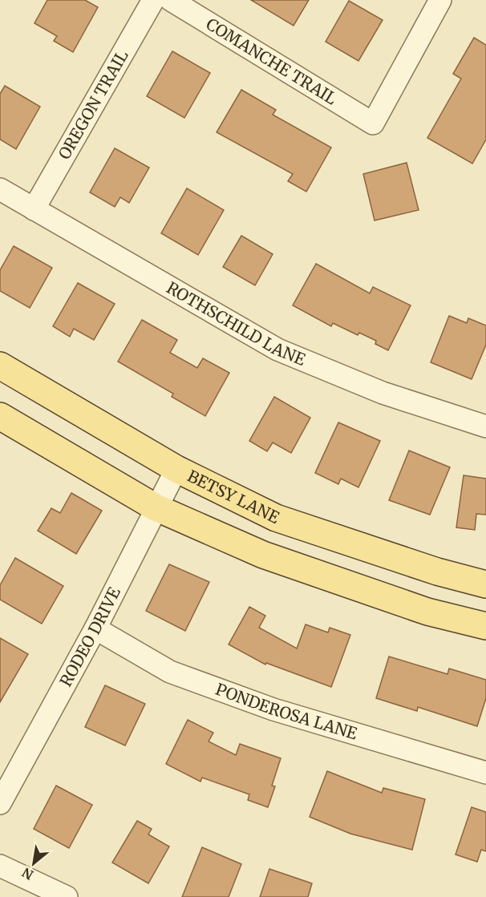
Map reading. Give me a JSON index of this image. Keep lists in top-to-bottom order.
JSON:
{
  "streets": {
    "main road": ["BETSY LANE"],
    "street": [
      "COMANCHE TRAIL",
      "OREGON TRAIL",
      "ROTHSCHILD LANE",
      "RODEO DRIVE",
      "PONDEROSA LANE"
    ]
  },
  "crossings": [
    ["OREGON TRAIL", "ROTHSCHILD LANE"],
    ["BETSY LANE", "RODEO DRIVE"],
    ["RODEO DRIVE", "PONDEROSA LANE"]
  ],
  "north": "bottom left"
}
